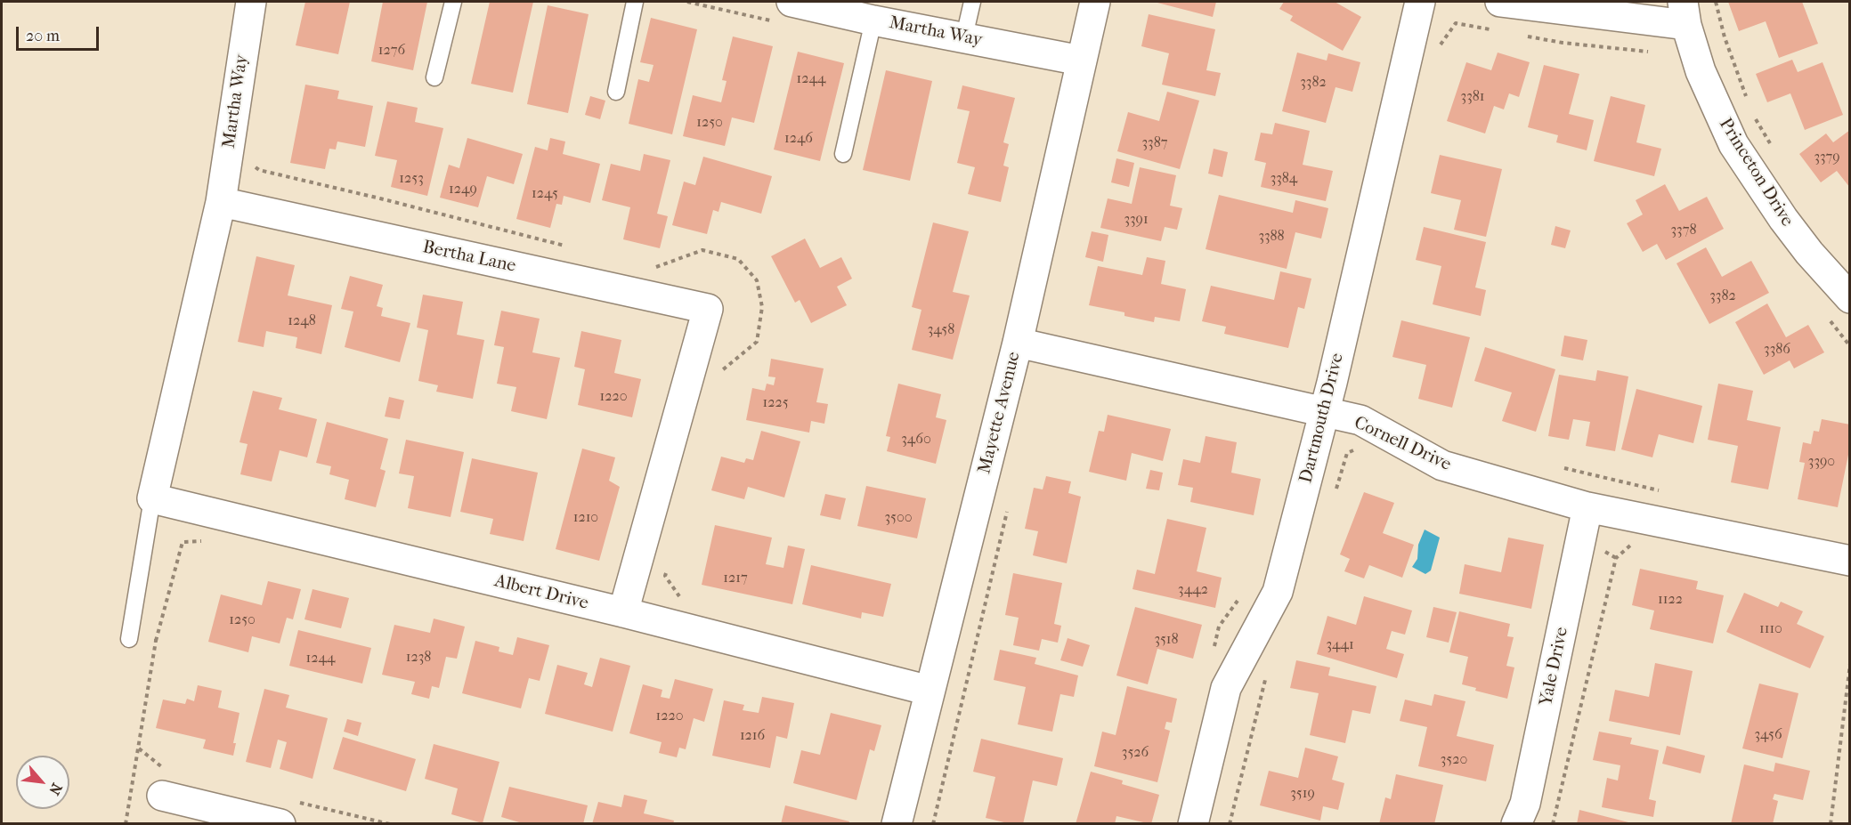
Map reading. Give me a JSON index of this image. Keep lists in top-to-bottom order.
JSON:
{
  "streets": {
    "street": [
      "Martha Way",
      "Princeton Drive",
      "Bertha Lane",
      "Mayette Avenue",
      "Dartmouth Drive",
      "Cornell Drive",
      "Albert Drive",
      "Yale Drive"
    ]
  },
  "crossings": [
    ["Martha Way", "Bertha Lane"],
    ["Martha Way", "Mayette Avenue"],
    ["Bertha Lane", "Albert Drive"],
    ["Mayette Avenue", "Cornell Drive"],
    ["Mayette Avenue", "Albert Drive"],
    ["Dartmouth Drive", "Cornell Drive"],
    ["Cornell Drive", "Yale Drive"]
  ],
  "house_numbers": [
    "1276",
    "1244",
    "3382",
    "3381",
    "1250",
    "1246",
    "3387",
    "3379",
    "1253",
    "3384",
    "1249",
    "1245",
    "3391",
    "3378",
    "3388",
    "3382",
    "1248",
    "3458",
    "3386",
    "1220",
    "1225",
    "3460",
    "3390",
    "1210",
    "3500",
    "1217",
    "3442",
    "1122",
    "1250",
    "1110",
    "3518",
    "3441",
    "1238",
    "1244",
    "1220",
    "3456",
    "1216",
    "3526",
    "3520",
    "3519"
  ],
  "scale_bar": "20 m",
  "north": "bottom right"
}
